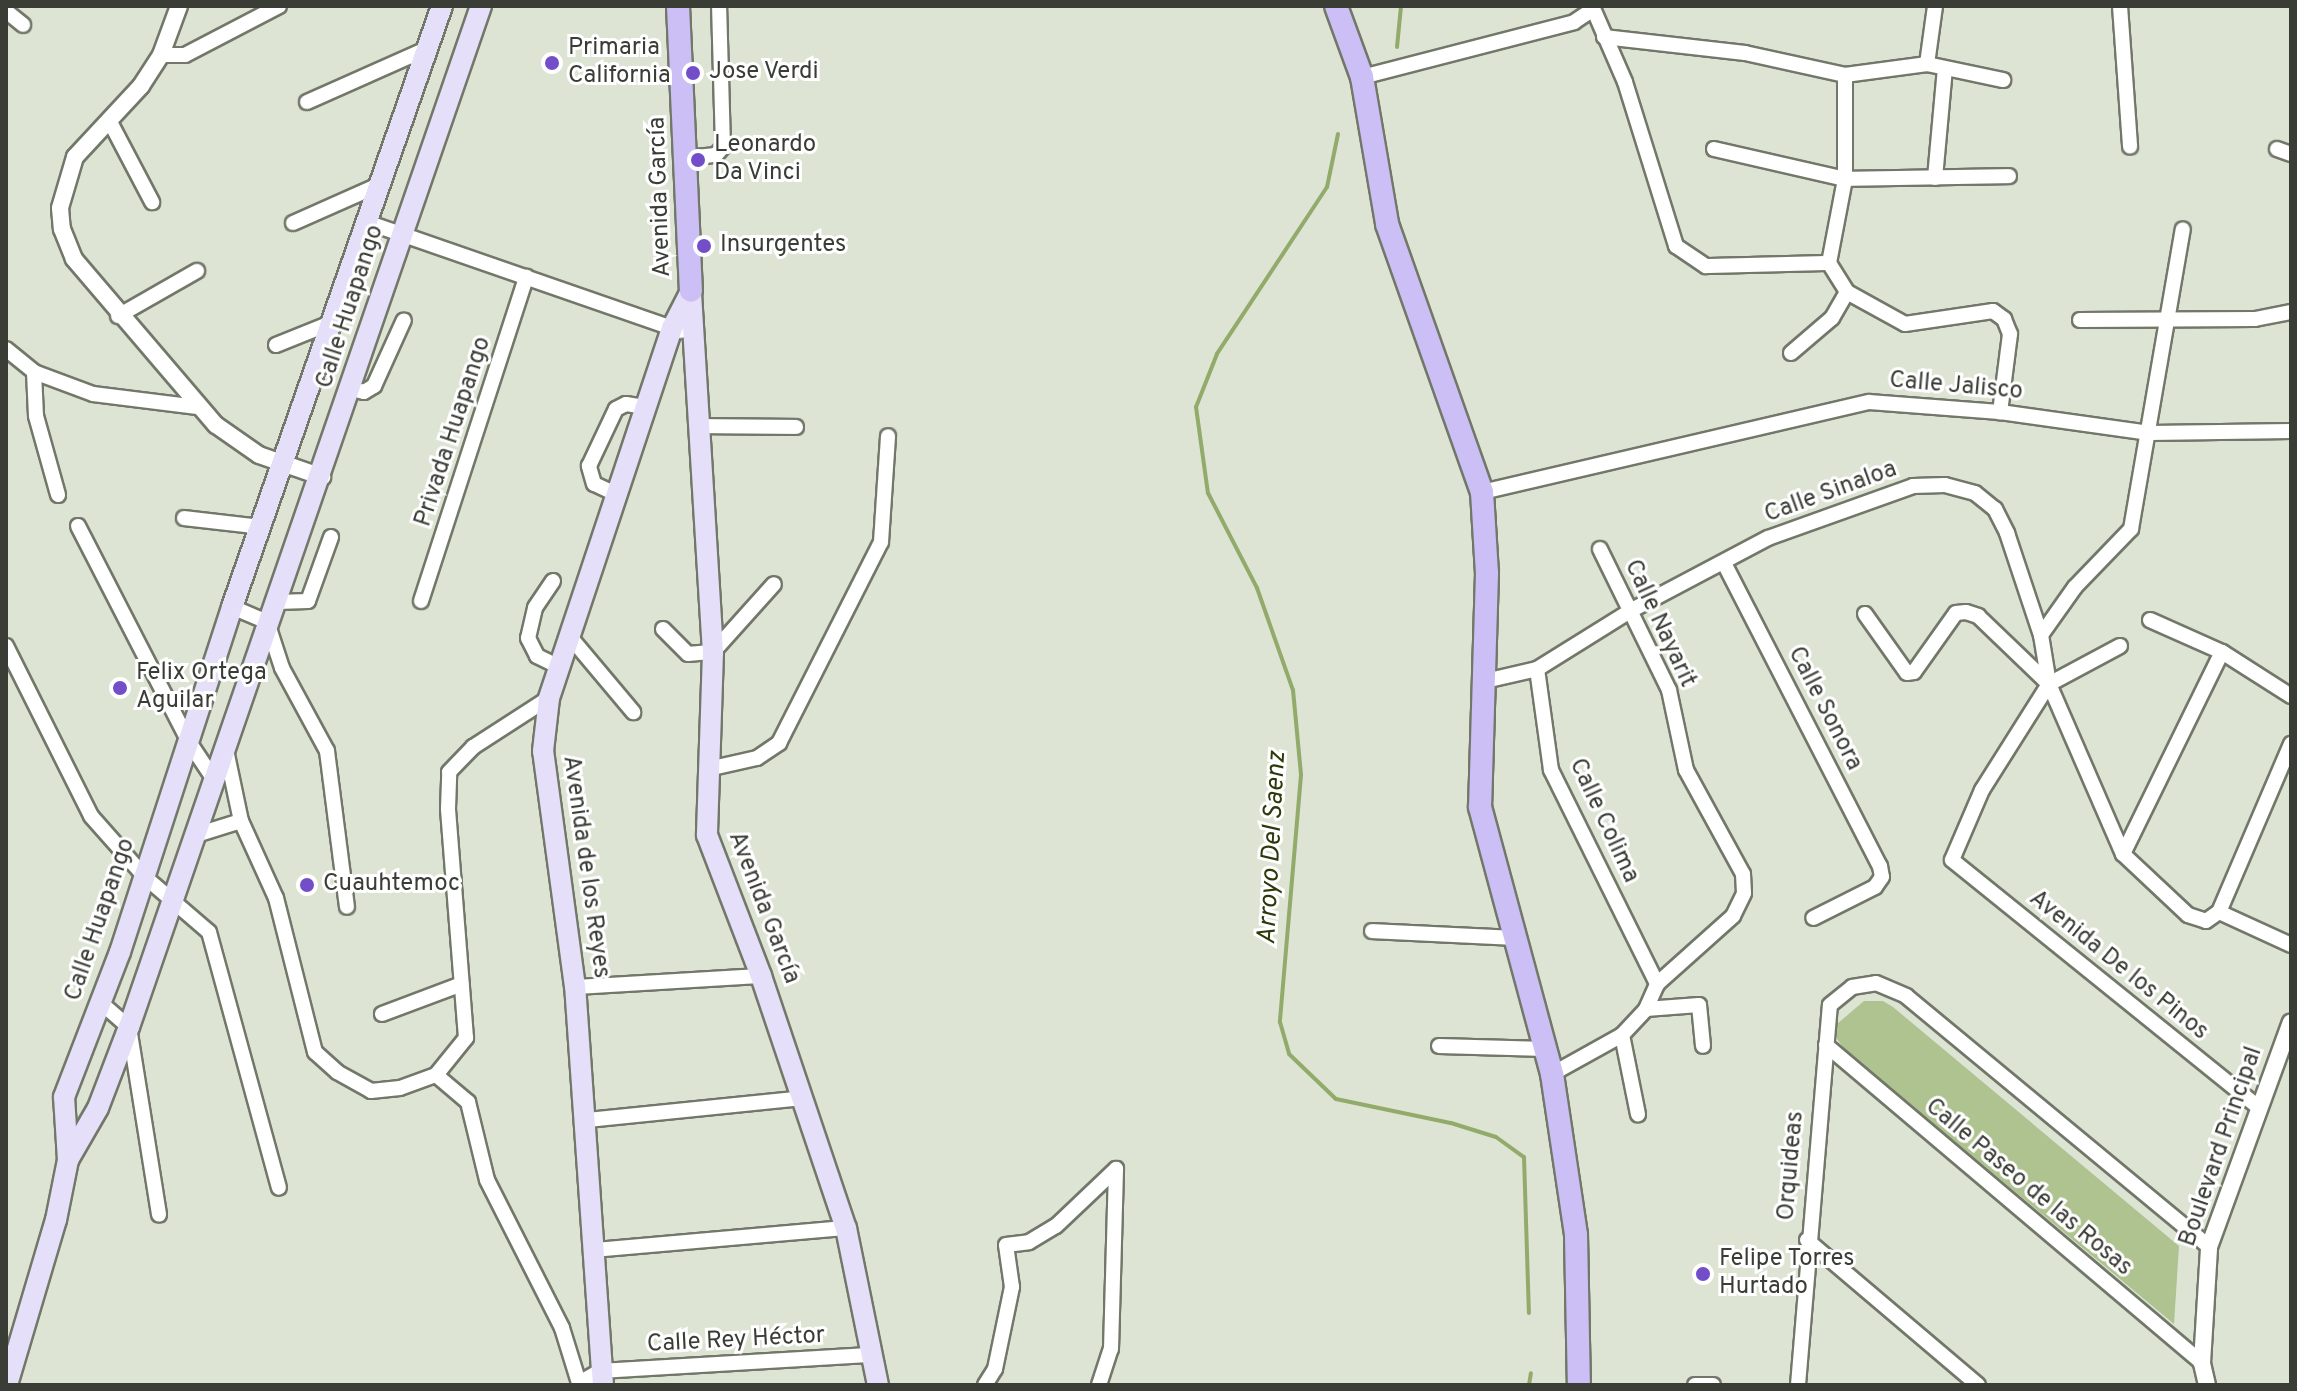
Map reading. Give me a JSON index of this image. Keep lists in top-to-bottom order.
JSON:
{
  "streets": {
    "main road": ["Avenida García", "Calle Huapango", "Avenida de los Reyes"],
    "street": [
      "Calle Jalisco",
      "Privada Huapango",
      "Calle Sinaloa",
      "Calle Nayarit",
      "Calle Sonora",
      "Calle Colima",
      "Avenida De los Pinos",
      "Boulevard Principal",
      "Orquideas",
      "Calle Paseo de las Rosas",
      "Calle Rey Héctor"
    ]
  },
  "crossings": [
    ["Avenida García", "Avenida de los Reyes"],
    ["Avenida García", "Calle Rey Héctor"],
    ["Calle Sinaloa", "Calle Nayarit"],
    ["Calle Sinaloa", "Calle Sonora"],
    ["Calle Sinaloa", "Calle Colima"],
    ["Calle Sinaloa", "Avenida De los Pinos"],
    ["Calle Nayarit", "Calle Colima"],
    ["Avenida de los Reyes", "Calle Rey Héctor"],
    ["Avenida De los Pinos", "Boulevard Principal"],
    ["Boulevard Principal", "Orquideas"],
    ["Boulevard Principal", "Calle Paseo de las Rosas"],
    ["Orquideas", "Calle Paseo de las Rosas"]
  ],
  "water": ["Arroyo Del Saenz"],
  "places": [
    "Primaria California",
    "Jose Verdi",
    "Leonardo Da Vinci",
    "Insurgentes",
    "Felix Ortega Aguilar",
    "Cuauhtemoc",
    "Felipe Torres Hurtado"
  ]
}
